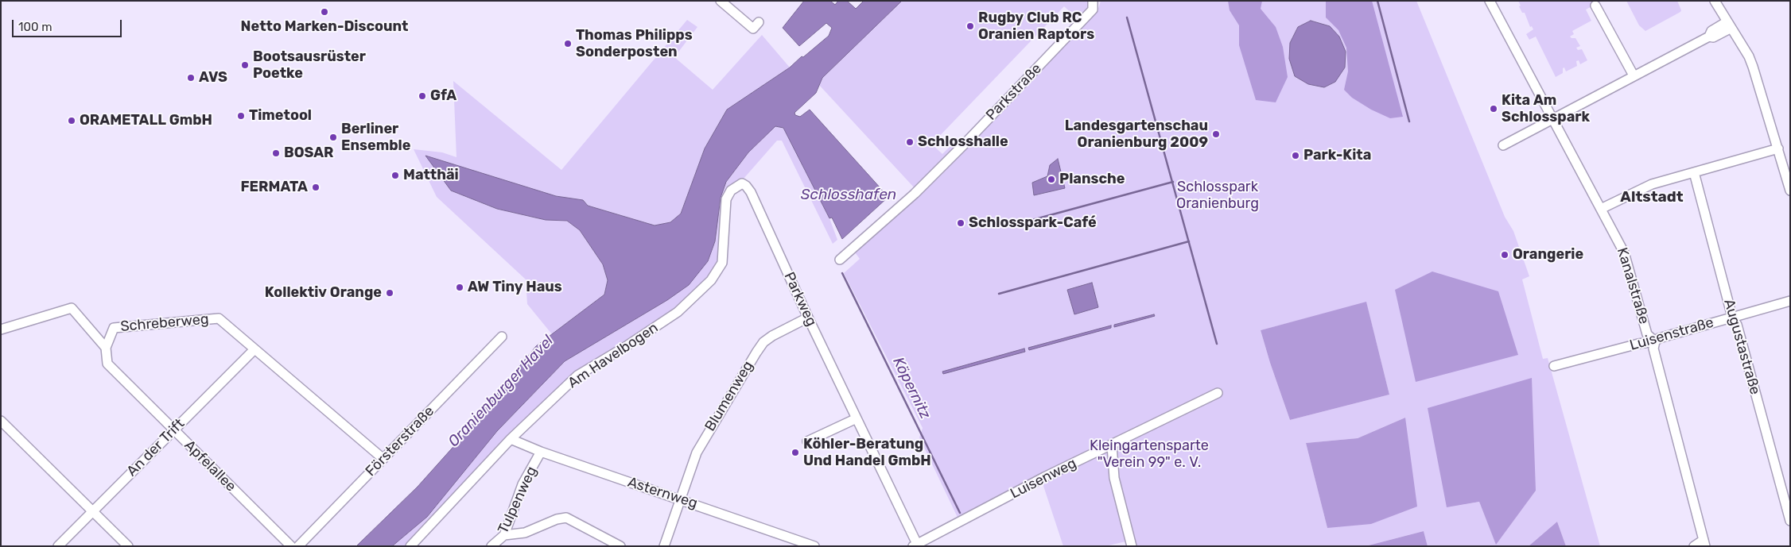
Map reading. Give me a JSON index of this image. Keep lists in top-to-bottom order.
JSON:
{
  "streets": {
    "street": [
      "Parkstraße",
      "Kanalstraße",
      "Parkweg",
      "Schreberweg",
      "Luisenstraße",
      "Augustastraße",
      "Am Havelbogen",
      "Blumenweg",
      "Försterstraße",
      "An der Trift",
      "Apfelallee",
      "Luisenweg",
      "Asternweg",
      "Tulpenweg"
    ]
  },
  "crossings": [
    ["Kanalstraße", "Luisenstraße"],
    ["Parkweg", "Am Havelbogen"],
    ["Parkweg", "Blumenweg"],
    ["Parkweg", "Luisenweg"],
    ["Schreberweg", "Försterstraße"],
    ["Schreberweg", "An der Trift"],
    ["Schreberweg", "Apfelallee"],
    ["Luisenstraße", "Augustastraße"],
    ["Am Havelbogen", "Asternweg"],
    ["Blumenweg", "Asternweg"],
    ["An der Trift", "Apfelallee"],
    ["Asternweg", "Tulpenweg"]
  ],
  "districts": ["Altstadt"],
  "water": ["Schlosshafen", "Köpernitz", "Oranienburger Havel"],
  "parks": ["Schlosspark Oranienburg", "Kleingartensparte \"Verein 99\" e. V."],
  "places": [
    "Netto Marken-Discount",
    "Rugby Club RC Oranien Raptors",
    "Thomas Philipps Sonderposten",
    "Bootsausrüster Poetke",
    "AVS",
    "GfA",
    "Kita Am Schlosspark",
    "Timetool",
    "ORAMETALL GmbH",
    "Landesgartenschau Oranienburg 2009",
    "Berliner Ensemble",
    "Schlosshalle",
    "BOSAR",
    "Park-Kita",
    "Matthäi",
    "Plansche",
    "FERMATA",
    "Schlosspark-Café",
    "Orangerie",
    "AW Tiny Haus",
    "Kollektiv Orange",
    "Köhler-Beratung Und Handel GmbH"
  ],
  "scale_bar": "100 m"
}
